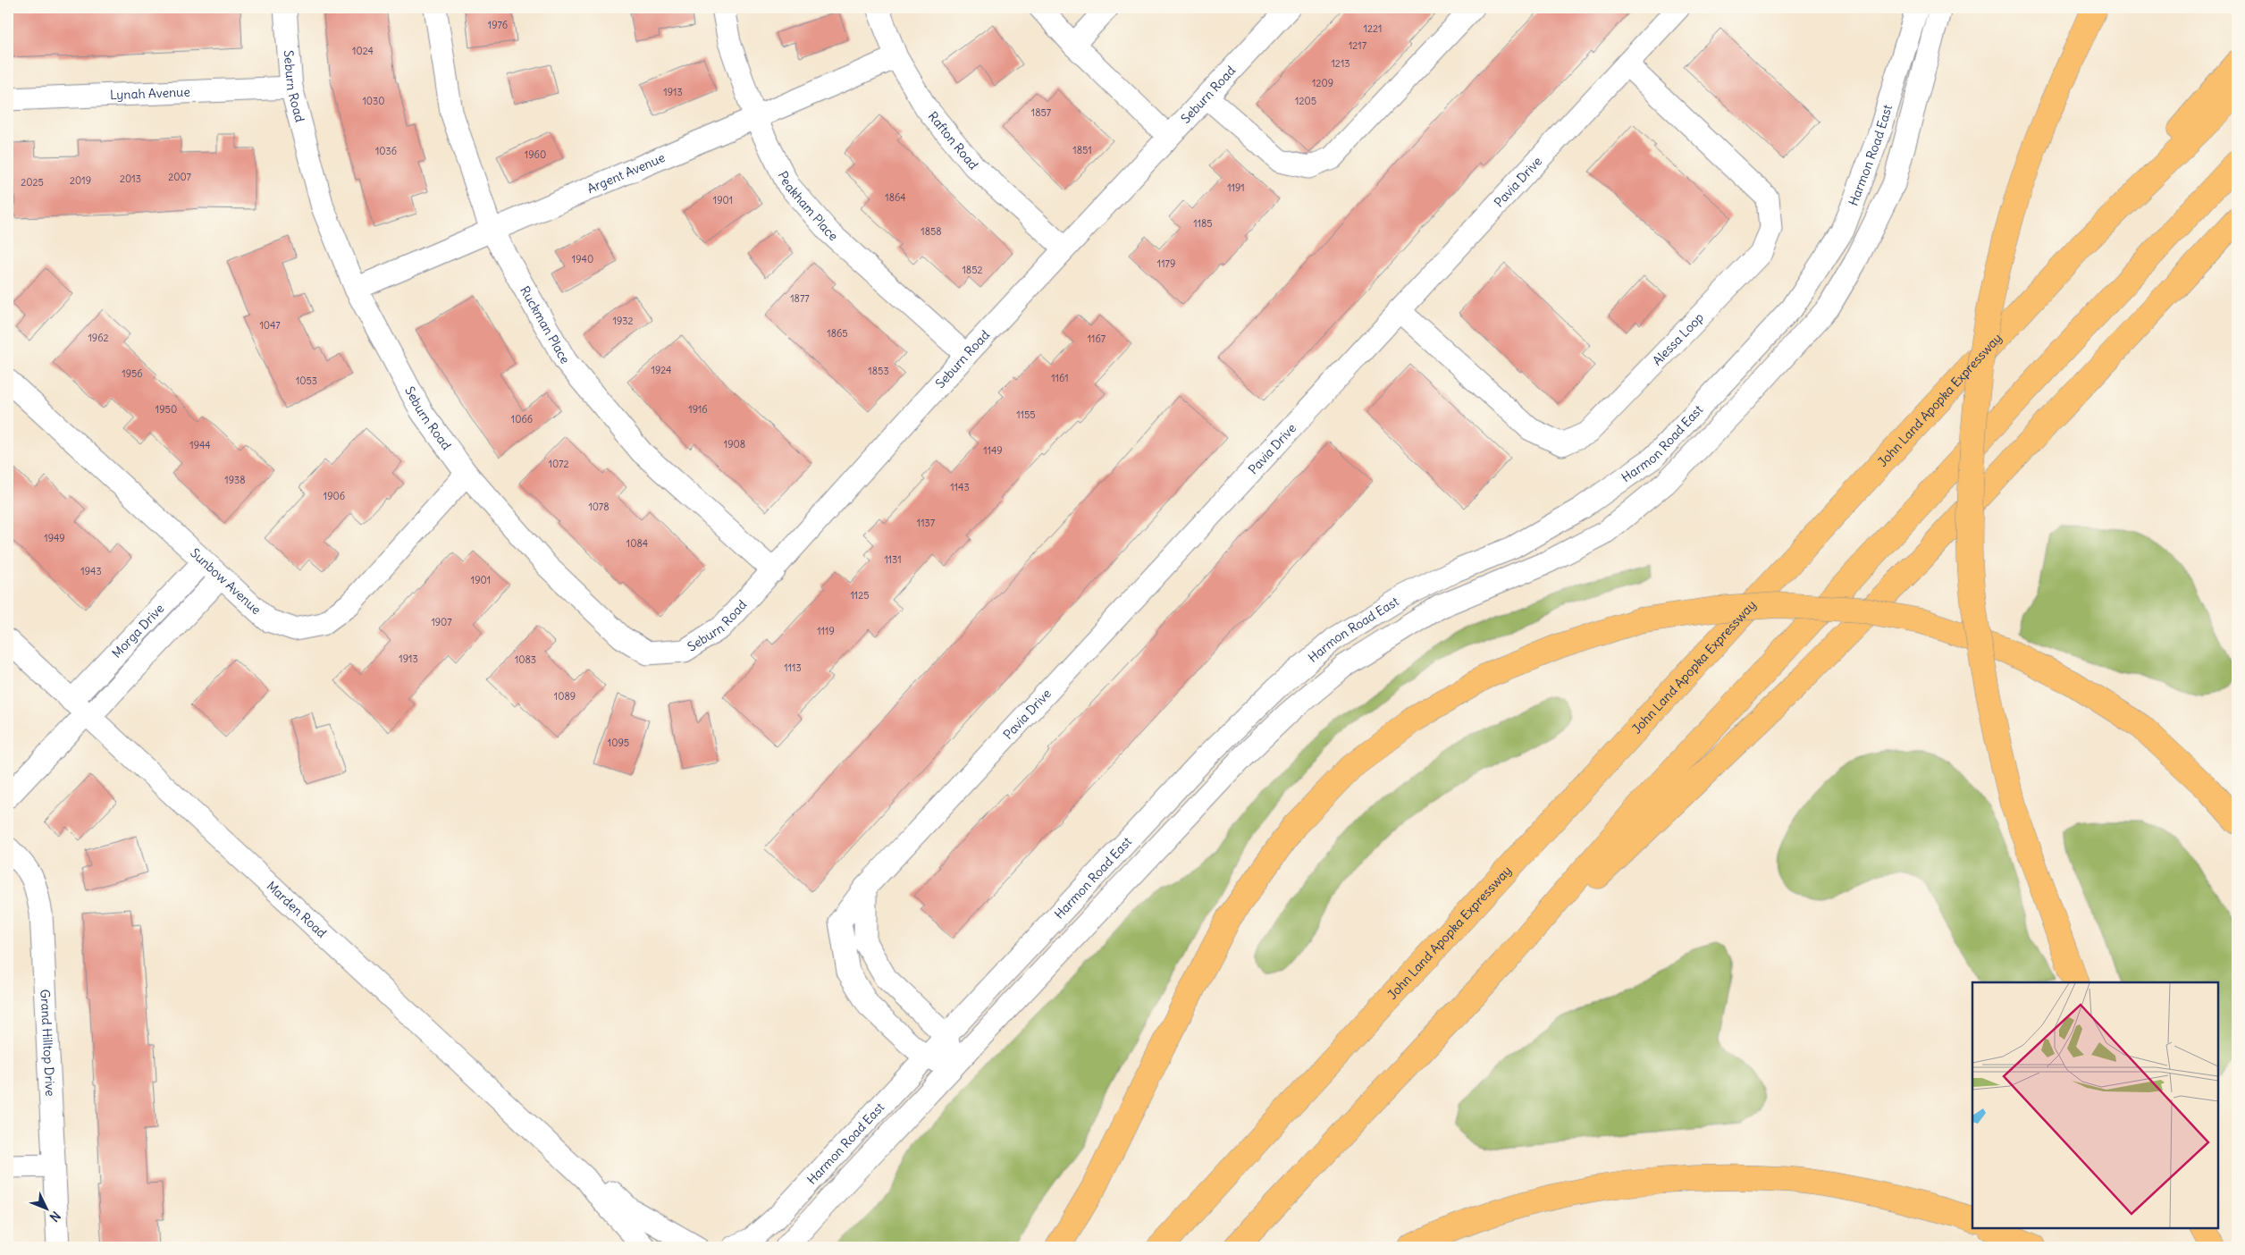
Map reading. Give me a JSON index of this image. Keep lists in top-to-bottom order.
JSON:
{
  "streets": {
    "highway": ["John Land Apopka Expressway"],
    "street": [
      "Seburn Road",
      "Lynah Avenue",
      "Rafton Road",
      "Harmon Road East",
      "Argent Avenue",
      "Pavia Drive",
      "Peakham Place",
      "Ruckman Place",
      "Alessa Loop",
      "Sunbow Avenue",
      "Morga Drive",
      "Marden Road",
      "Grand Hilltop Drive"
    ]
  },
  "crossings": [
    ["Seburn Road", "Lynah Avenue"],
    ["Seburn Road", "Rafton Road"],
    ["Seburn Road", "Argent Avenue"],
    ["Seburn Road", "Peakham Place"],
    ["Seburn Road", "Ruckman Place"],
    ["Seburn Road", "Sunbow Avenue"],
    ["Rafton Road", "Argent Avenue"],
    ["Harmon Road East", "Pavia Drive"],
    ["Argent Avenue", "Peakham Place"],
    ["Argent Avenue", "Ruckman Place"],
    ["Pavia Drive", "Alessa Loop"],
    ["Sunbow Avenue", "Morga Drive"],
    ["Morga Drive", "Marden Road"]
  ],
  "house_numbers": [
    "1976",
    "1221",
    "1217",
    "1024",
    "1213",
    "1209",
    "1913",
    "1030",
    "1205",
    "1857",
    "1851",
    "1036",
    "1960",
    "2007",
    "2013",
    "2019",
    "2025",
    "1191",
    "1864",
    "1901",
    "1185",
    "1858",
    "1940",
    "1179",
    "1852",
    "1877",
    "1932",
    "1047",
    "1865",
    "1962",
    "1167",
    "1924",
    "1853",
    "1956",
    "1161",
    "1053",
    "1950",
    "1916",
    "1155",
    "1066",
    "1908",
    "1944",
    "1149",
    "1072",
    "1938",
    "1143",
    "1906",
    "1078",
    "1137",
    "1949",
    "1084",
    "1131",
    "1943",
    "1901",
    "1125",
    "1907",
    "1119",
    "1913",
    "1083",
    "1113",
    "1089",
    "1095"
  ],
  "north": "bottom right"
}
